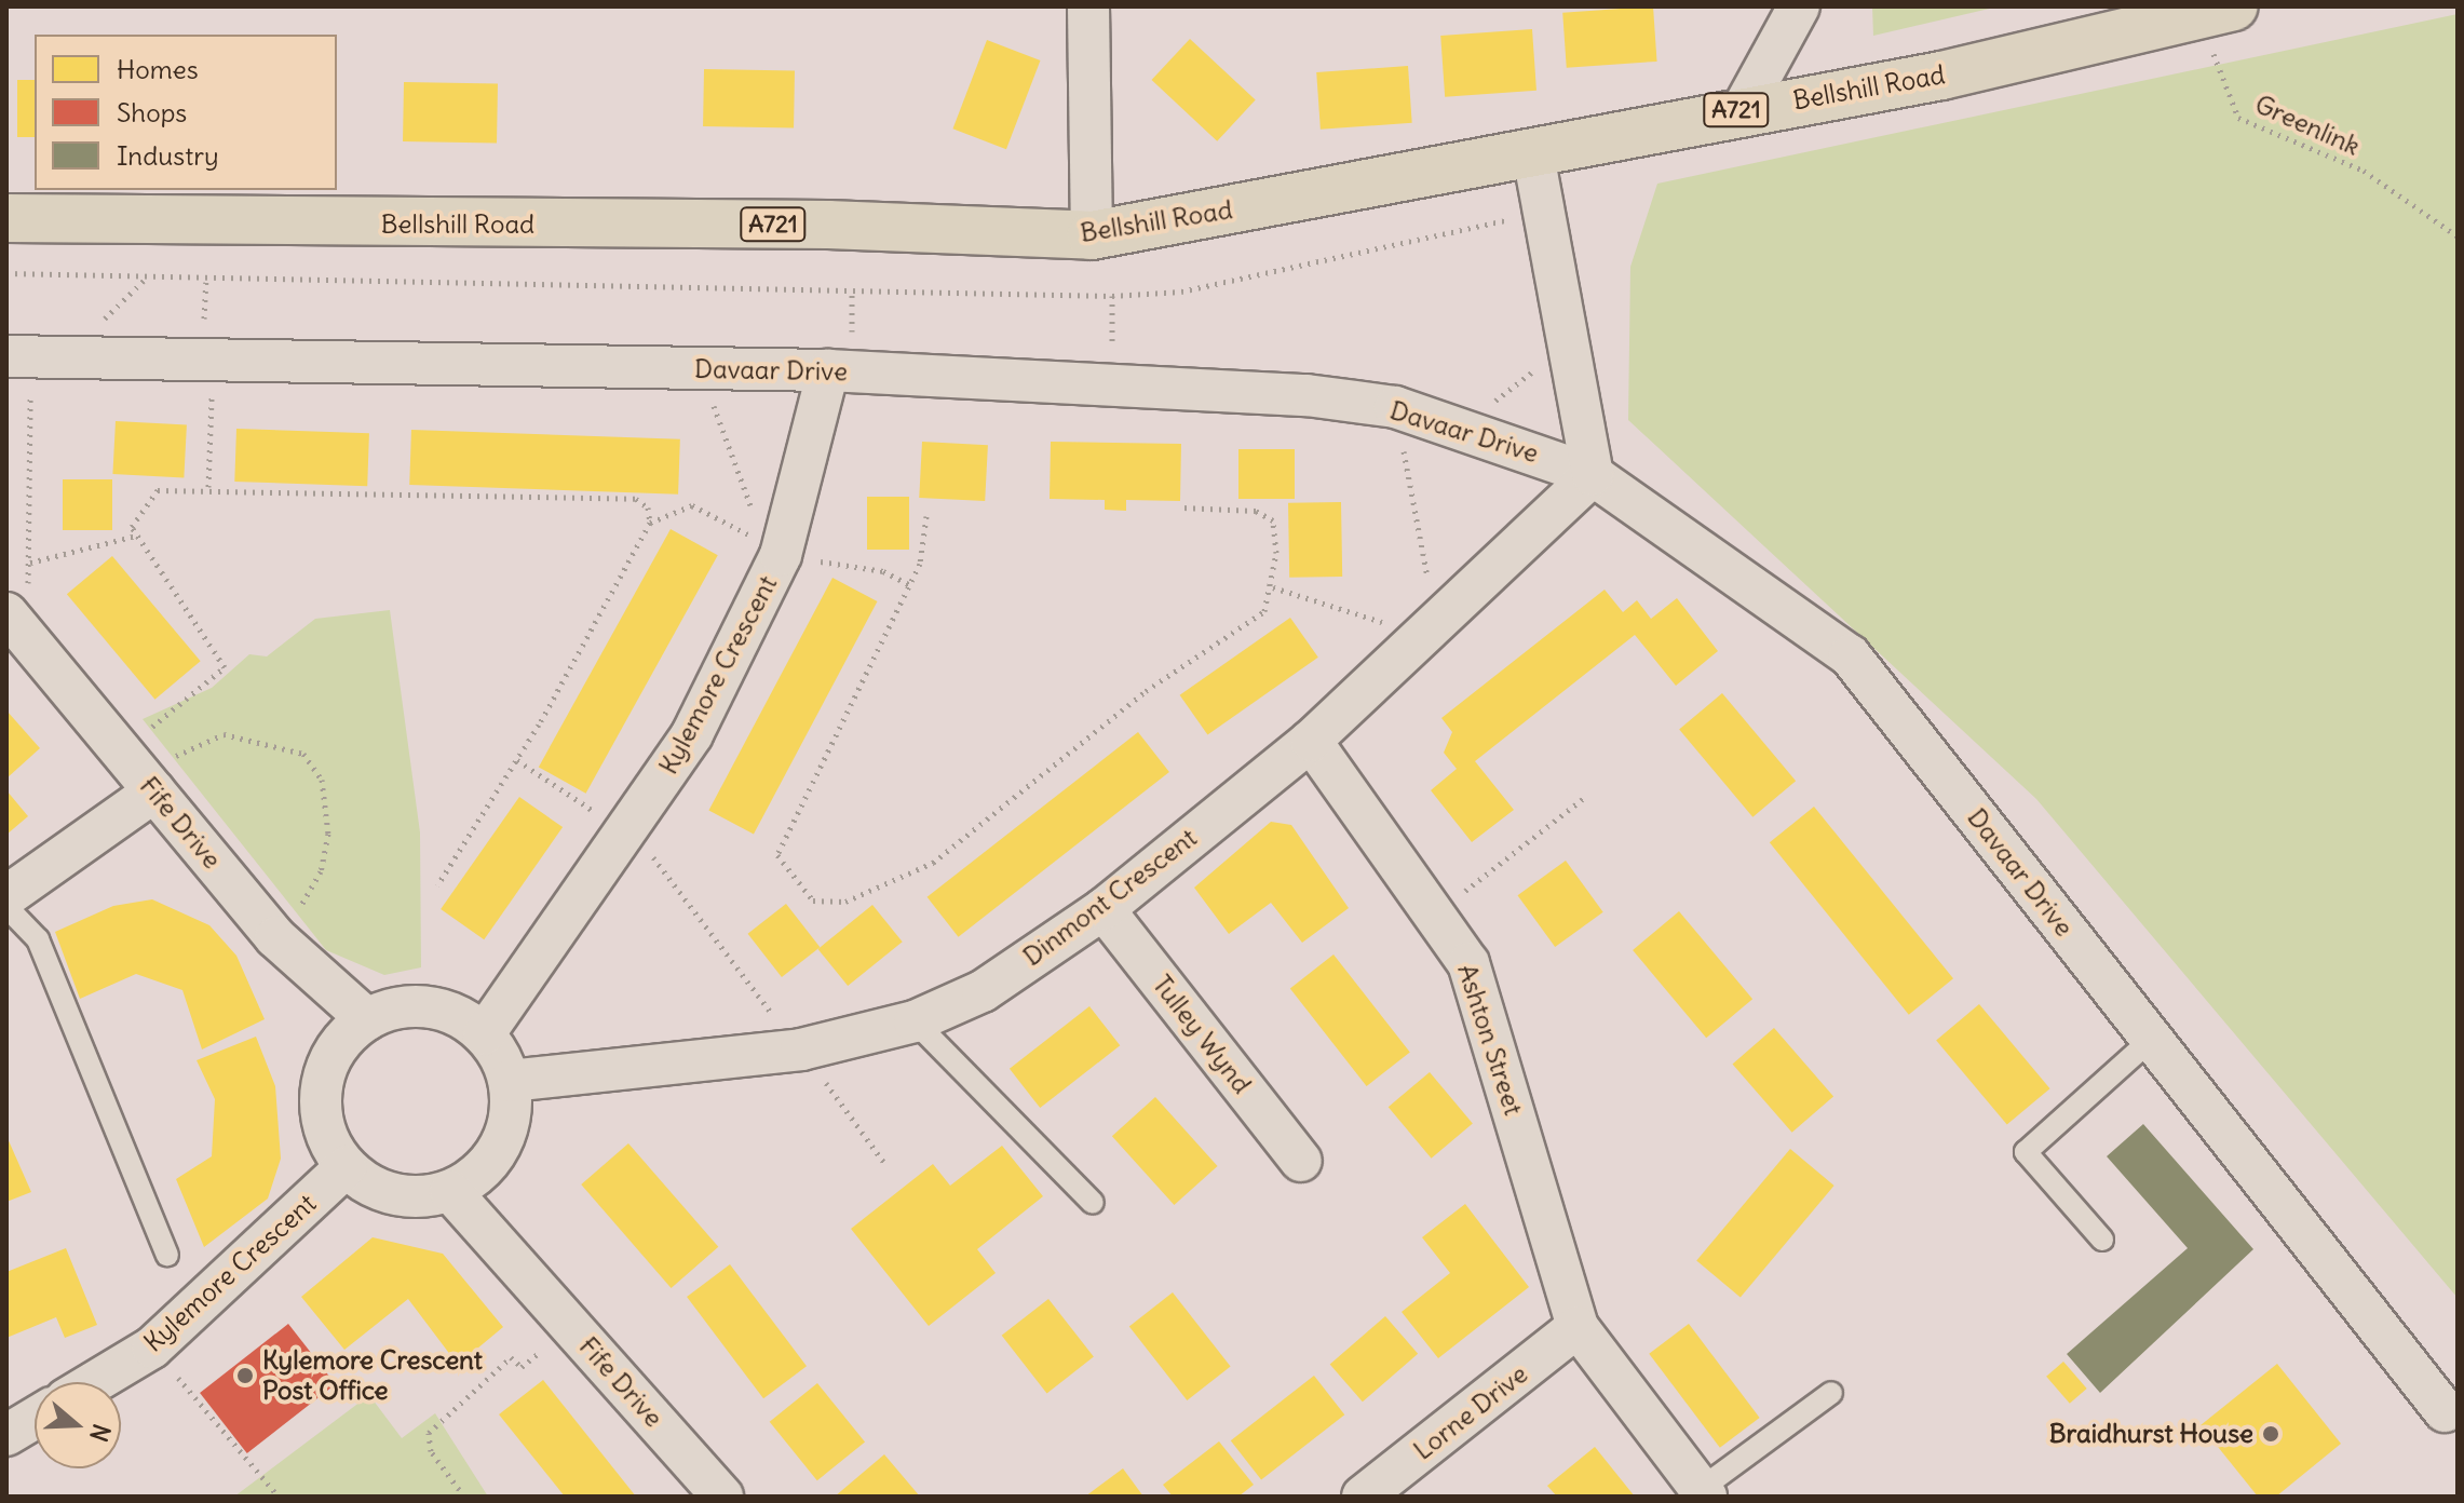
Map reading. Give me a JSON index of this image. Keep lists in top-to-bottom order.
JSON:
{
  "streets": {
    "main road": ["Bellshill Road", "A721"],
    "street": [
      "Davaar Drive",
      "Kylemore Crescent",
      "Fife Drive",
      "Dinmont Crescent",
      "Tulley Wynd",
      "Ashton Street",
      "Lorne Drive"
    ],
    "path": ["Greenlink"]
  },
  "crossings": [
    ["Bellshill Road", "Greenlink"],
    ["Davaar Drive", "Kylemore Crescent"],
    ["Davaar Drive", "Dinmont Crescent"],
    ["Kylemore Crescent", "Fife Drive"],
    ["Kylemore Crescent", "Dinmont Crescent"],
    ["Fife Drive", "Dinmont Crescent"],
    ["Dinmont Crescent", "Tulley Wynd"],
    ["Dinmont Crescent", "Ashton Street"],
    ["Ashton Street", "Lorne Drive"]
  ],
  "places": ["Kylemore Crescent Post Office", "Braidhurst House"],
  "legend": ["Homes", "Shops", "Industry"],
  "north": "right"
}
